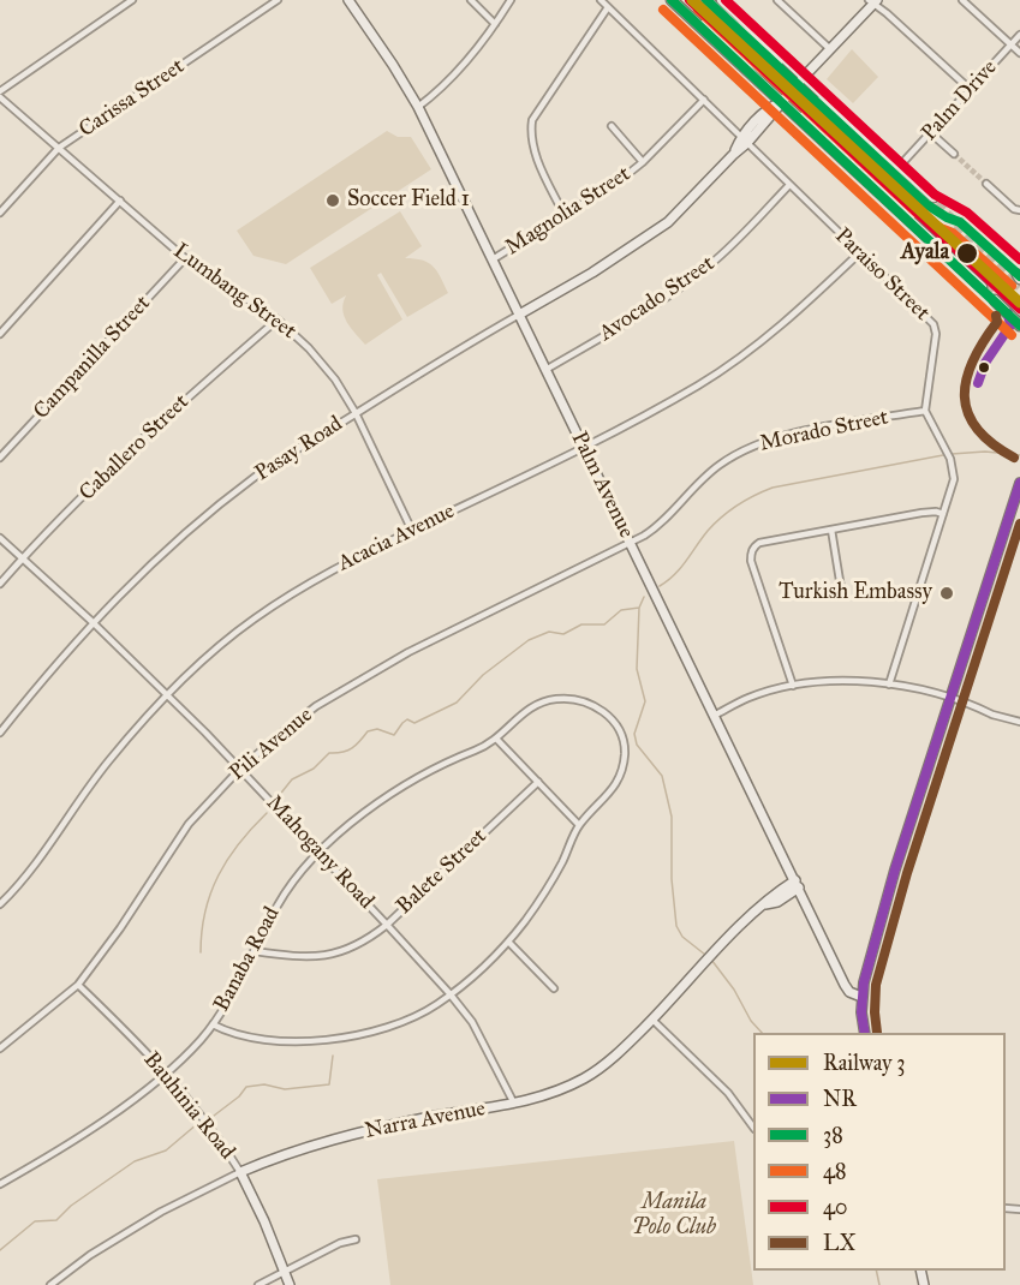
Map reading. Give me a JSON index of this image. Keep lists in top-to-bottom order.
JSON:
{
  "streets": {
    "street": [
      "Carissa Street",
      "Palm Drive",
      "Magnolia Street",
      "Paraiso Street",
      "Lumbang Street",
      "Avocado Street",
      "Campanilla Street",
      "Morado Street",
      "Caballero Street",
      "Pasay Road",
      "Palm Avenue",
      "Acacia Avenue",
      "Pili Avenue",
      "Mahogany Road",
      "Balete Street",
      "Banaba Road",
      "Bauhinia Road",
      "Narra Avenue"
    ]
  },
  "crossings": [
    ["Carissa Street", "Lumbang Street"],
    ["Magnolia Street", "Paraiso Street"],
    ["Magnolia Street", "Palm Avenue"],
    ["Paraiso Street", "Avocado Street"],
    ["Paraiso Street", "Morado Street"],
    ["Paraiso Street", "Pasay Road"],
    ["Paraiso Street", "Acacia Avenue"],
    ["Lumbang Street", "Campanilla Street"],
    ["Lumbang Street", "Caballero Street"],
    ["Lumbang Street", "Pasay Road"],
    ["Lumbang Street", "Acacia Avenue"],
    ["Avocado Street", "Palm Avenue"],
    ["Morado Street", "Palm Avenue"],
    ["Morado Street", "Pili Avenue"],
    ["Caballero Street", "Mahogany Road"],
    ["Pasay Road", "Palm Avenue"],
    ["Pasay Road", "Mahogany Road"],
    ["Palm Avenue", "Acacia Avenue"],
    ["Palm Avenue", "Pili Avenue"],
    ["Palm Avenue", "Narra Avenue"],
    ["Acacia Avenue", "Mahogany Road"],
    ["Pili Avenue", "Mahogany Road"],
    ["Pili Avenue", "Bauhinia Road"],
    ["Mahogany Road", "Balete Street"],
    ["Mahogany Road", "Banaba Road"],
    ["Mahogany Road", "Narra Avenue"],
    ["Balete Street", "Banaba Road"],
    ["Banaba Road", "Bauhinia Road"],
    ["Bauhinia Road", "Narra Avenue"]
  ],
  "parks": ["Manila Polo Club"],
  "places": ["Soccer Field 1", "Ayala", "Turkish Embassy"],
  "lines": [
    "rail line 3",
    "transit line 38",
    "transit line 40",
    "transit line 48",
    "transit line NR",
    "transit line LX"
  ],
  "legend": [
    "Railway 3",
    "NR",
    "38",
    "48",
    "40",
    "LX"
  ]
}
